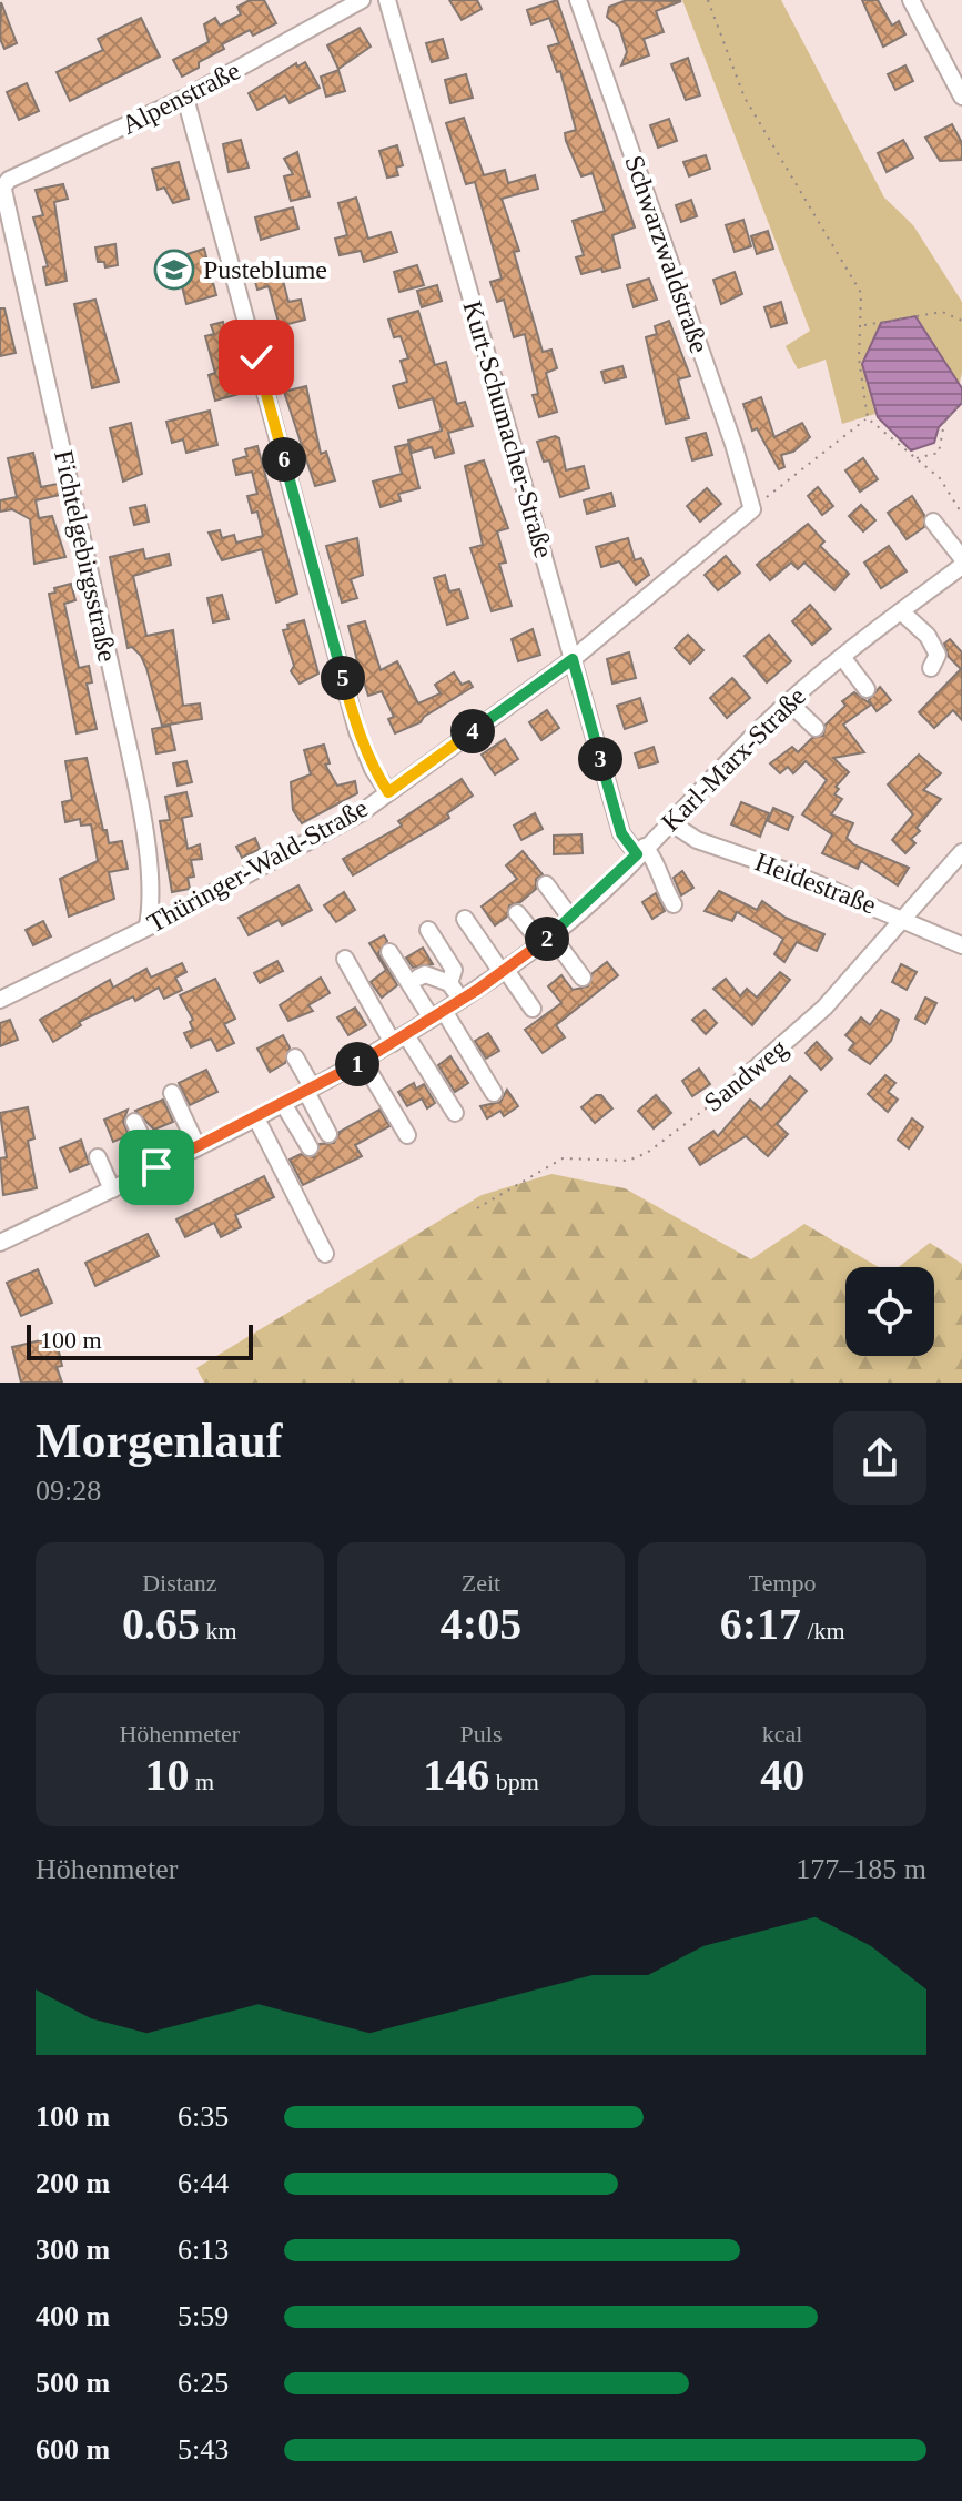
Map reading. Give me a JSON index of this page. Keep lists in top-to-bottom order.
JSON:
{
  "streets": {
    "street": [
      "Alpenstraße",
      "Schwarzwaldstraße",
      "Kurt-Schumacher-Straße",
      "Fichtelgebirgsstraße",
      "Karl-Marx-Straße",
      "Thüringer-Wald-Straße",
      "Heidestraße",
      "Sandweg"
    ]
  },
  "crossings": [
    ["Alpenstraße", "Fichtelgebirgsstraße"],
    ["Schwarzwaldstraße", "Thüringer-Wald-Straße"],
    ["Kurt-Schumacher-Straße", "Karl-Marx-Straße"],
    ["Kurt-Schumacher-Straße", "Thüringer-Wald-Straße"],
    ["Fichtelgebirgsstraße", "Thüringer-Wald-Straße"],
    ["Karl-Marx-Straße", "Heidestraße"],
    ["Heidestraße", "Sandweg"]
  ],
  "places": {
    "school or university": ["Pusteblume"]
  },
  "scale_bar": "100 m",
  "page": {
    "pins": [
      "6",
      "5",
      "4",
      "3",
      "2",
      "1"
    ],
    "scale": "100 m",
    "heading": ["Morgenlauf", "09:28"],
    "stats": [
      ["Distanz", "0.65 km"],
      ["Zeit", "4:05"],
      ["Tempo", "6:17 /km"],
      ["Höhenmeter", "10 m"],
      ["Puls", "146 bpm"],
      ["kcal", "40"]
    ],
    "chart": ["Höhenmeter", "177–185 m"],
    "list": [
      {
        "name": "100 m",
        "note": "6:35"
      },
      {
        "name": "200 m",
        "note": "6:44"
      },
      {
        "name": "300 m",
        "note": "6:13"
      },
      {
        "name": "400 m",
        "note": "5:59"
      },
      {
        "name": "500 m",
        "note": "6:25"
      },
      {
        "name": "600 m",
        "note": "5:43"
      }
    ]
  }
}
